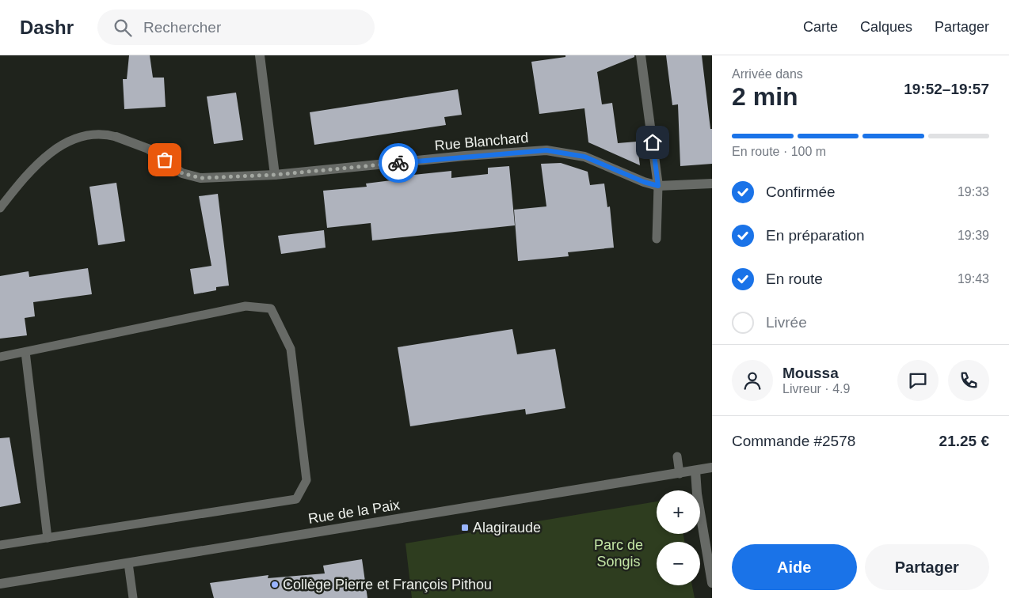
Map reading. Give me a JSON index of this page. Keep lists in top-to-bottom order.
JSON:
{
  "streets": {
    "street": ["Rue Blanchard", "Rue de la Paix"]
  },
  "parks": ["Parc de Songis"],
  "places": {
    "transit": ["Alagiraude"],
    "other": ["Collège Pierre et François Pithou"]
  },
  "page": {
    "header": "Dashr",
    "search": "Rechercher",
    "nav": ["Carte", "Calques", "Partager"],
    "heading": ["2 min", "Arrivée dans", "19:52–19:57"],
    "panel": [
      "Moussa",
      "Livreur · 4.9",
      "Commande #2578",
      "21.25 €"
    ],
    "bar": "En route · 100 m",
    "list": [
      ["Confirmée", "19:33"],
      ["En préparation", "19:39"],
      ["En route", "19:43"],
      "Livrée"
    ],
    "map_buttons": ["+", "−"],
    "buttons": ["Aide", "Partager"]
  }
}
